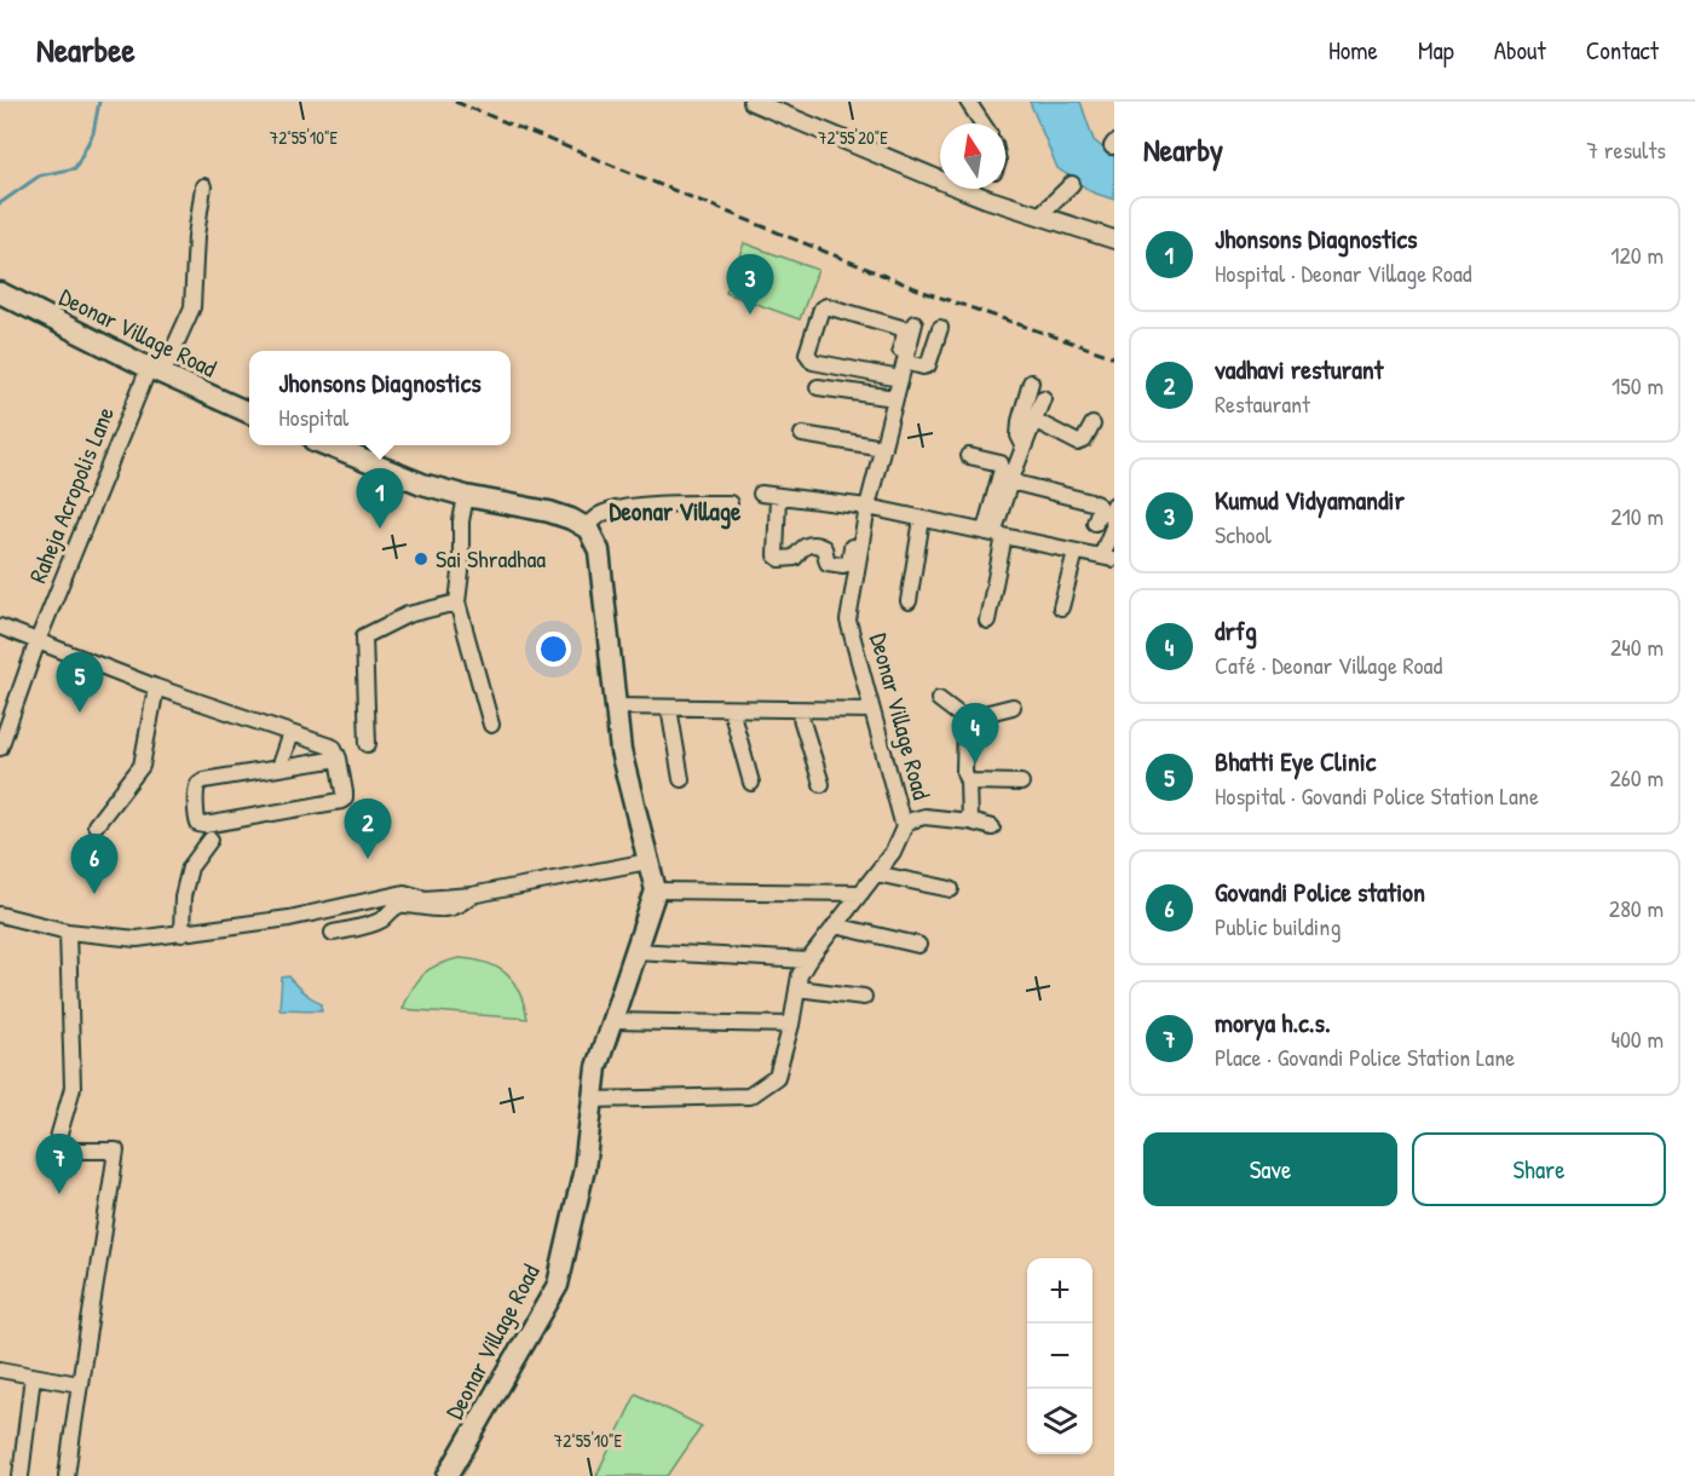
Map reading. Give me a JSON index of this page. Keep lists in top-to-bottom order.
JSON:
{
  "streets": {
    "main road": ["Deonar Village Road"],
    "street": ["Raheja Acropolis Lane"]
  },
  "crossings": [
    ["Deonar Village Road", "Raheja Acropolis Lane"]
  ],
  "districts": ["Deonar Village"],
  "places": ["Sai Shradhaa"],
  "north": "top",
  "page": {
    "header": "Nearbee",
    "nav": [
      "Home",
      "Map",
      "About",
      "Contact"
    ],
    "heading": ["Nearby", "7 results"],
    "list": [
      {
        "mark": "1",
        "name": "Jhonsons Diagnostics",
        "note": "Hospital · Deonar Village Road",
        "value": "120 m"
      },
      {
        "mark": "2",
        "name": "vadhavi resturant",
        "note": "Restaurant",
        "value": "150 m"
      },
      {
        "mark": "3",
        "name": "Kumud Vidyamandir",
        "note": "School",
        "value": "210 m"
      },
      {
        "mark": "4",
        "name": "drfg",
        "note": "Café · Deonar Village Road",
        "value": "240 m"
      },
      {
        "mark": "5",
        "name": "Bhatti Eye Clinic",
        "note": "Hospital · Govandi Police Station Lane",
        "value": "260 m"
      },
      {
        "mark": "6",
        "name": "Govandi Police station",
        "note": "Public building",
        "value": "280 m"
      },
      {
        "mark": "7",
        "name": "morya h.c.s.",
        "note": "Place · Govandi Police Station Lane",
        "value": "400 m"
      }
    ],
    "pins": [
      "3",
      "1",
      "5",
      "4",
      "2",
      "6",
      "7"
    ],
    "popup": ["Jhonsons Diagnostics", "Hospital"],
    "buttons": ["Save", "Share"],
    "map_buttons": ["+", "−"]
  },
  "coordinates": ["72°55'10\"E", "72°55'20\"E"]
}
